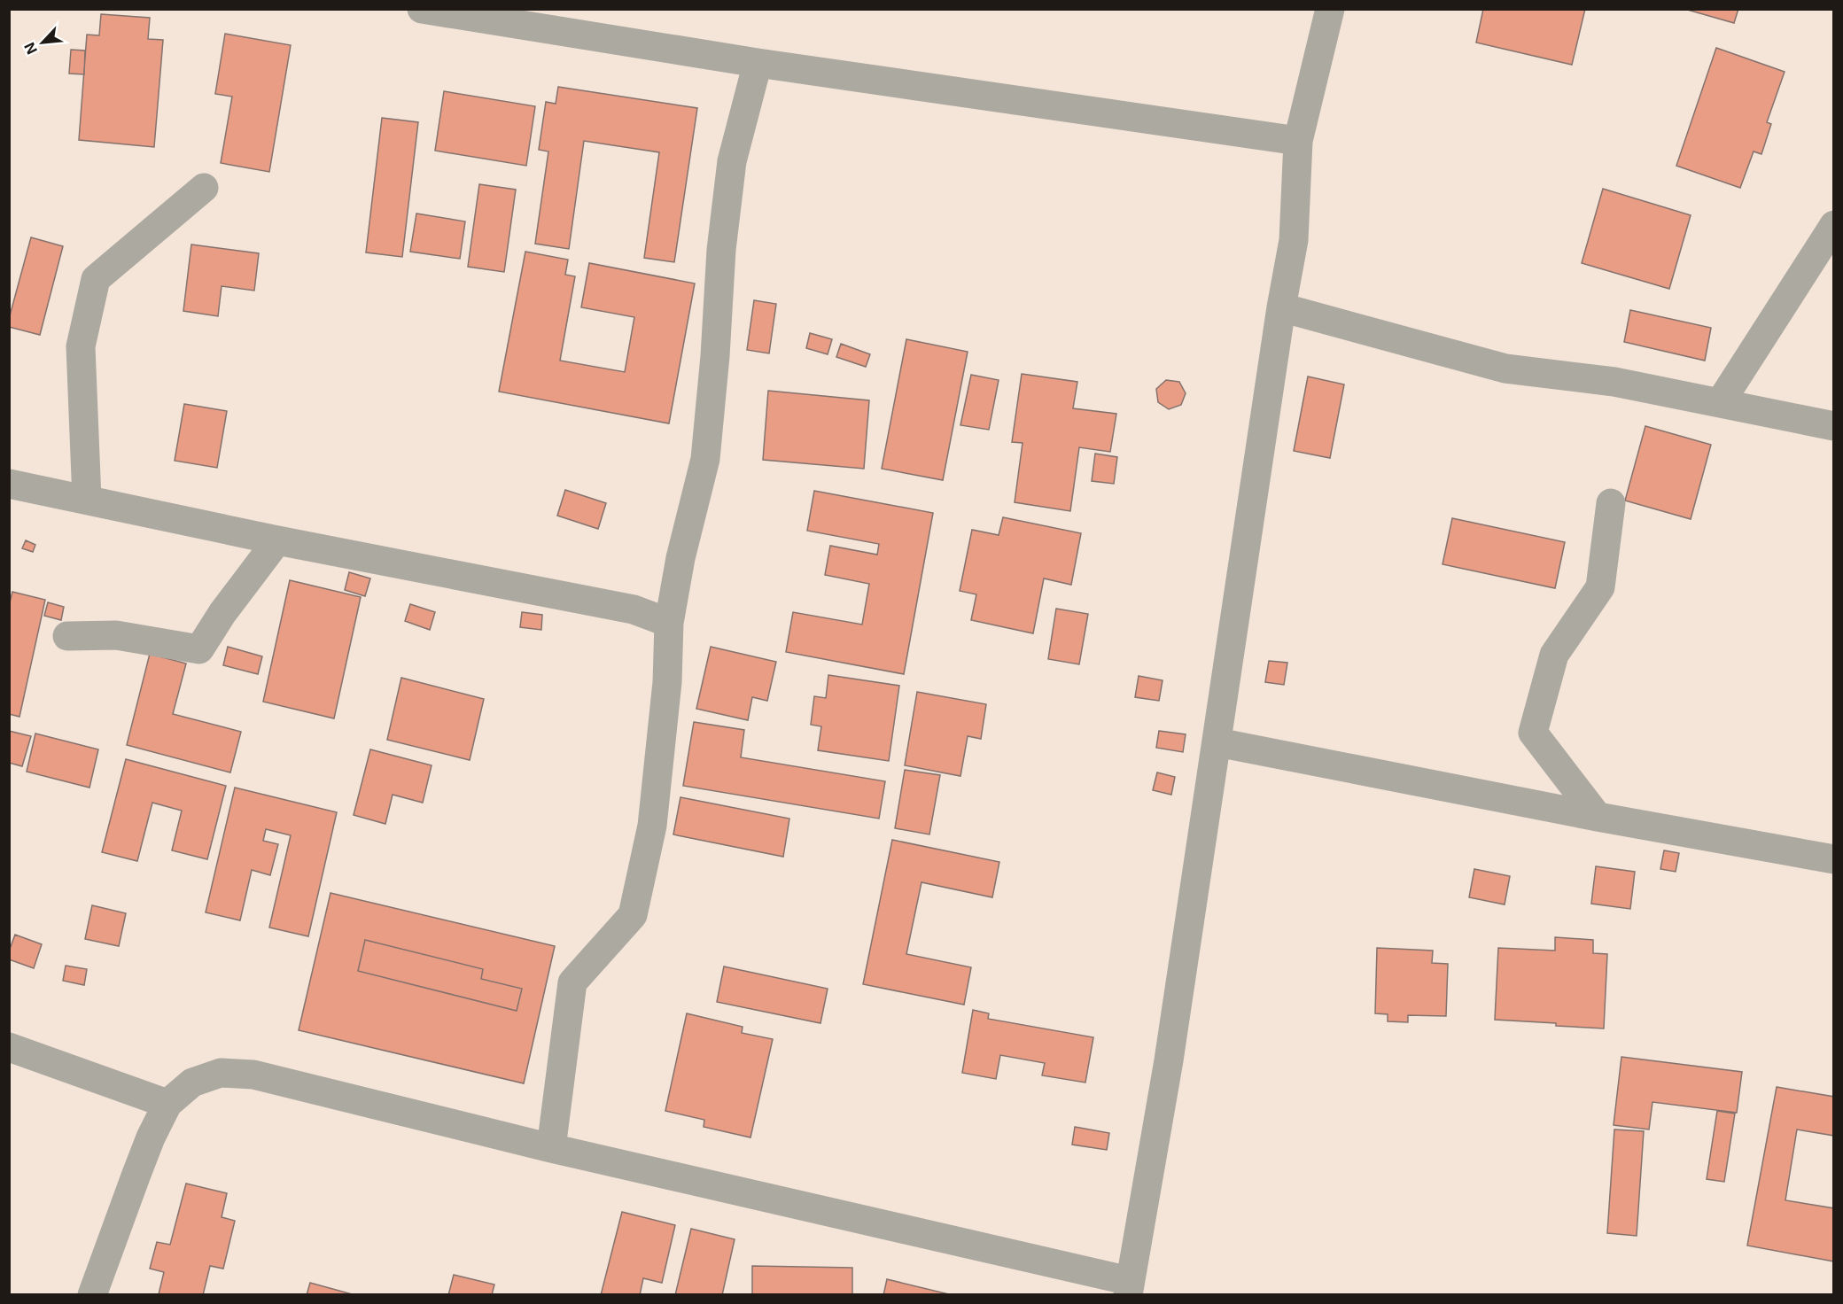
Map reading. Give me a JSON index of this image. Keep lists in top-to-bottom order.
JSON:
{
  "north": "bottom left"
}
